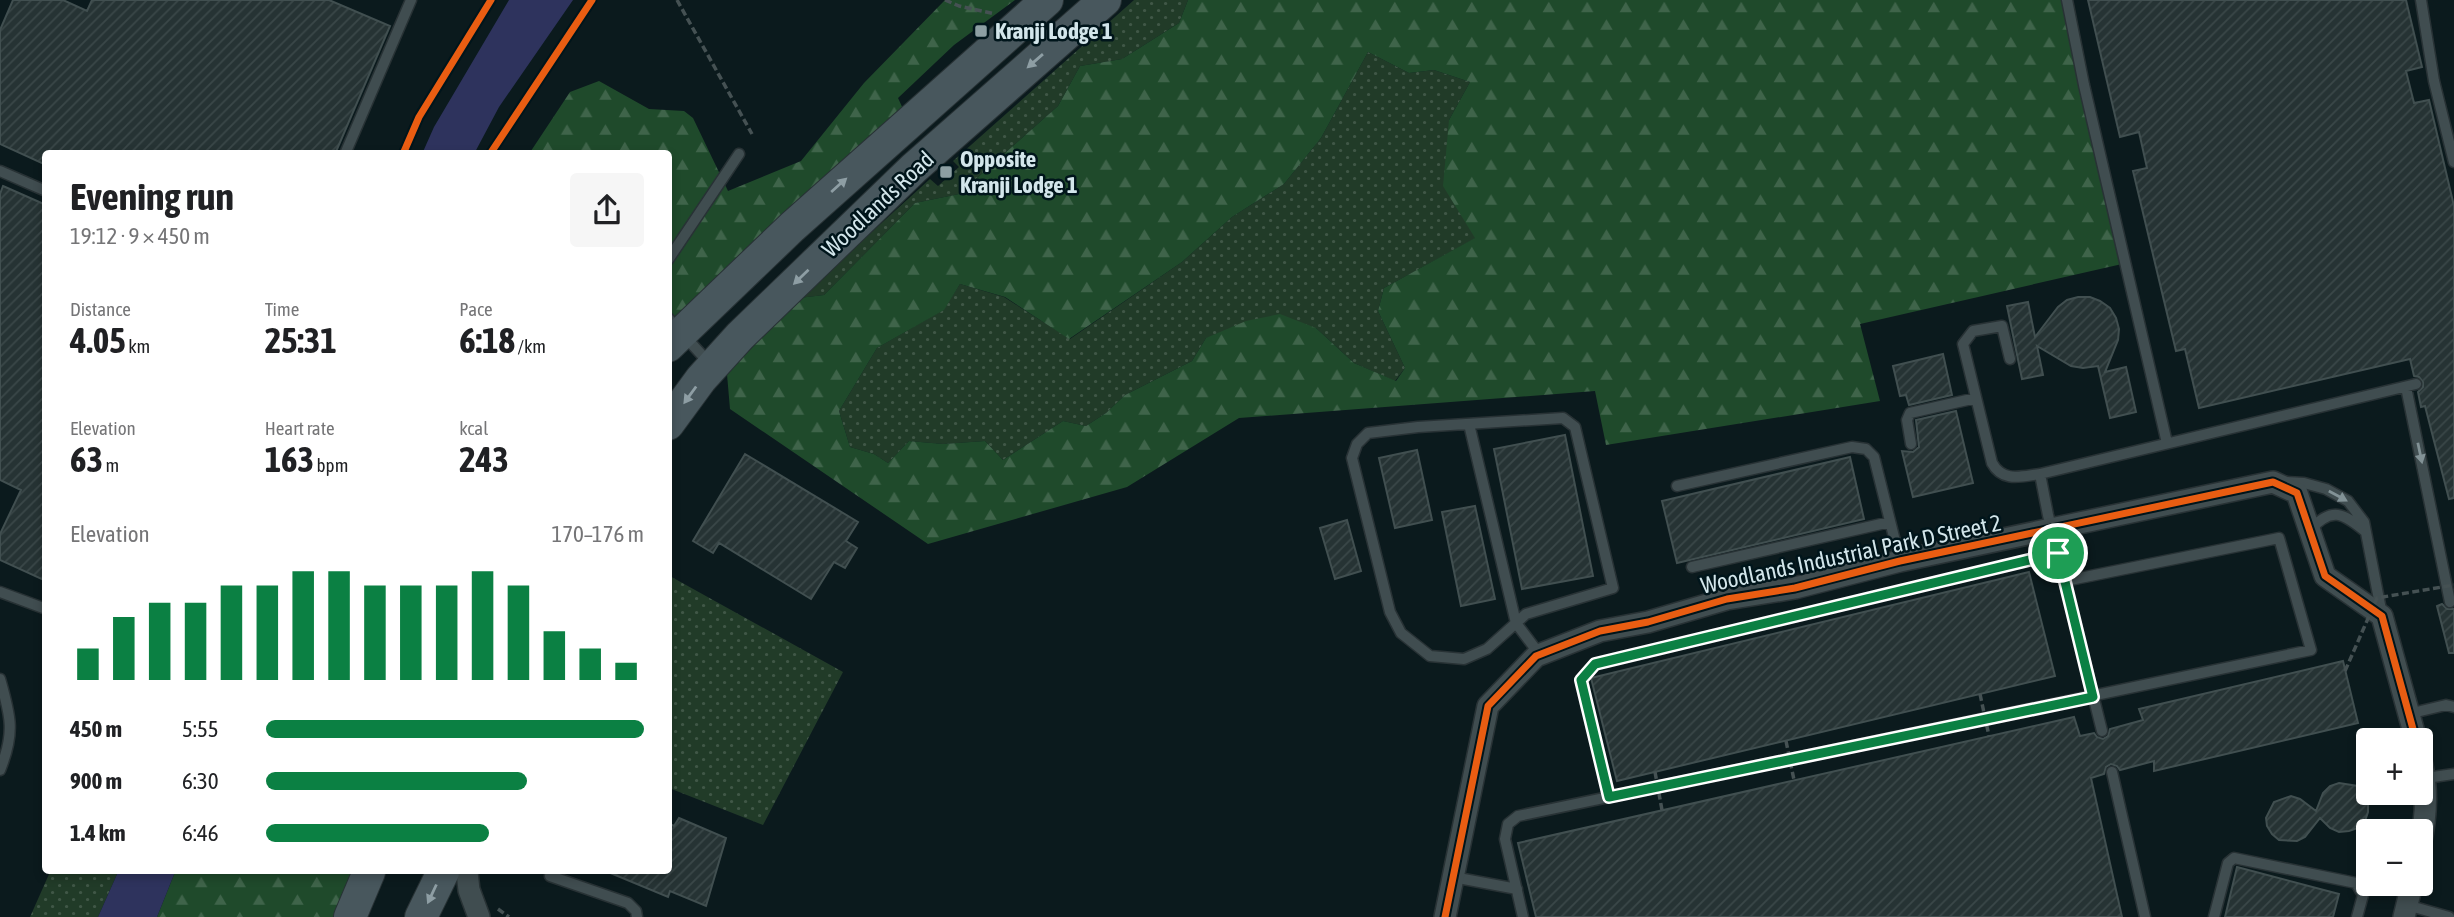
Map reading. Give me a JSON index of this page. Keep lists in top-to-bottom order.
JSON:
{
  "streets": {
    "main road": ["Woodlands Road"],
    "street": ["Woodlands Industrial Park D Street 2"]
  },
  "places": {
    "transit": ["Kranji Lodge 1", "Opposite Kranji Lodge 1"]
  },
  "page": {
    "heading": ["Evening run", "19:12 · 9 × 450 m"],
    "stats": [
      ["Distance", "4.05 km"],
      ["Time", "25:31"],
      ["Pace", "6:18 /km"],
      ["Elevation", "63 m"],
      ["Heart rate", "163 bpm"],
      ["kcal", "243"]
    ],
    "chart": ["Elevation", "170–176 m"],
    "list": [
      {
        "name": "450 m",
        "note": "5:55"
      },
      {
        "name": "900 m",
        "note": "6:30"
      },
      {
        "name": "1.4 km",
        "note": "6:46"
      }
    ],
    "map_buttons": ["+", "−"]
  }
}
